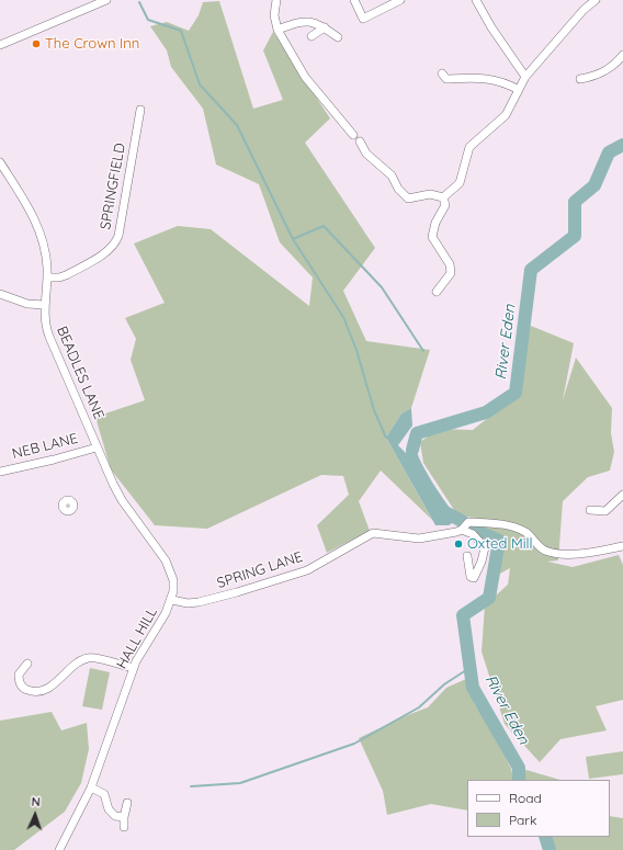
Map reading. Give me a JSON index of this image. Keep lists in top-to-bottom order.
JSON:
{
  "streets": {
    "street": [
      "SPRINGFIELD",
      "BEADLES LANE",
      "NEB LANE",
      "SPRING LANE",
      "HALL HILL"
    ]
  },
  "crossings": [
    ["SPRINGFIELD", "BEADLES LANE"],
    ["BEADLES LANE", "NEB LANE"],
    ["BEADLES LANE", "HALL HILL"],
    ["NEB LANE", "HALL HILL"],
    ["SPRING LANE", "HALL HILL"]
  ],
  "water": ["River Eden"],
  "places": ["The Crown Inn", "Oxted Mill"],
  "legend": ["Road", "Park"],
  "north": "top"
}
